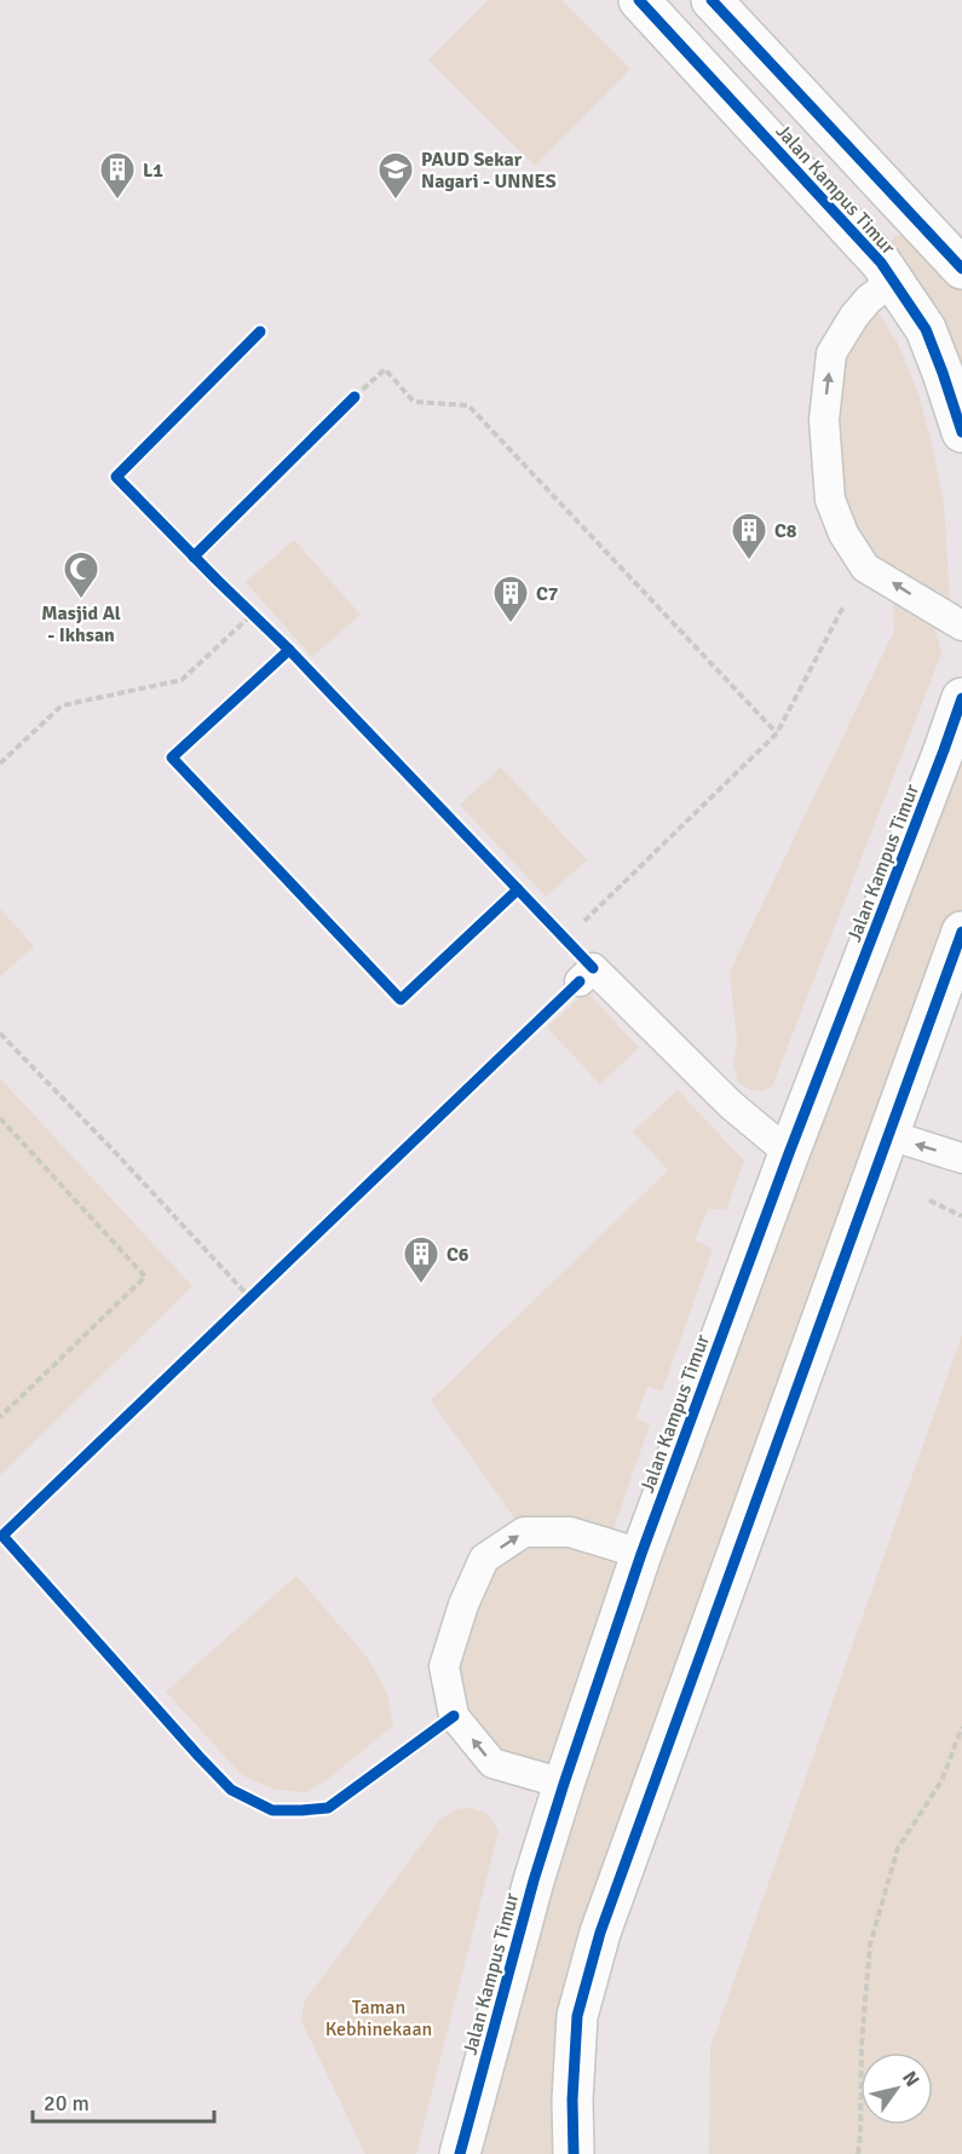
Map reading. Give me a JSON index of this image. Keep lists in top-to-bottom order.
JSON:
{
  "streets": {
    "street": ["Jalan Kampus Timur"]
  },
  "parks": ["Taman Kebhinekaan"],
  "places": {
    "building": [
      "L1",
      "C8",
      "C7",
      "C6"
    ],
    "school or university": ["PAUD Sekar Nagari - UNNES"],
    "mosque": ["Masjid Al - Ikhsan"]
  },
  "scale_bar": "20 m",
  "north": "top right"
}
